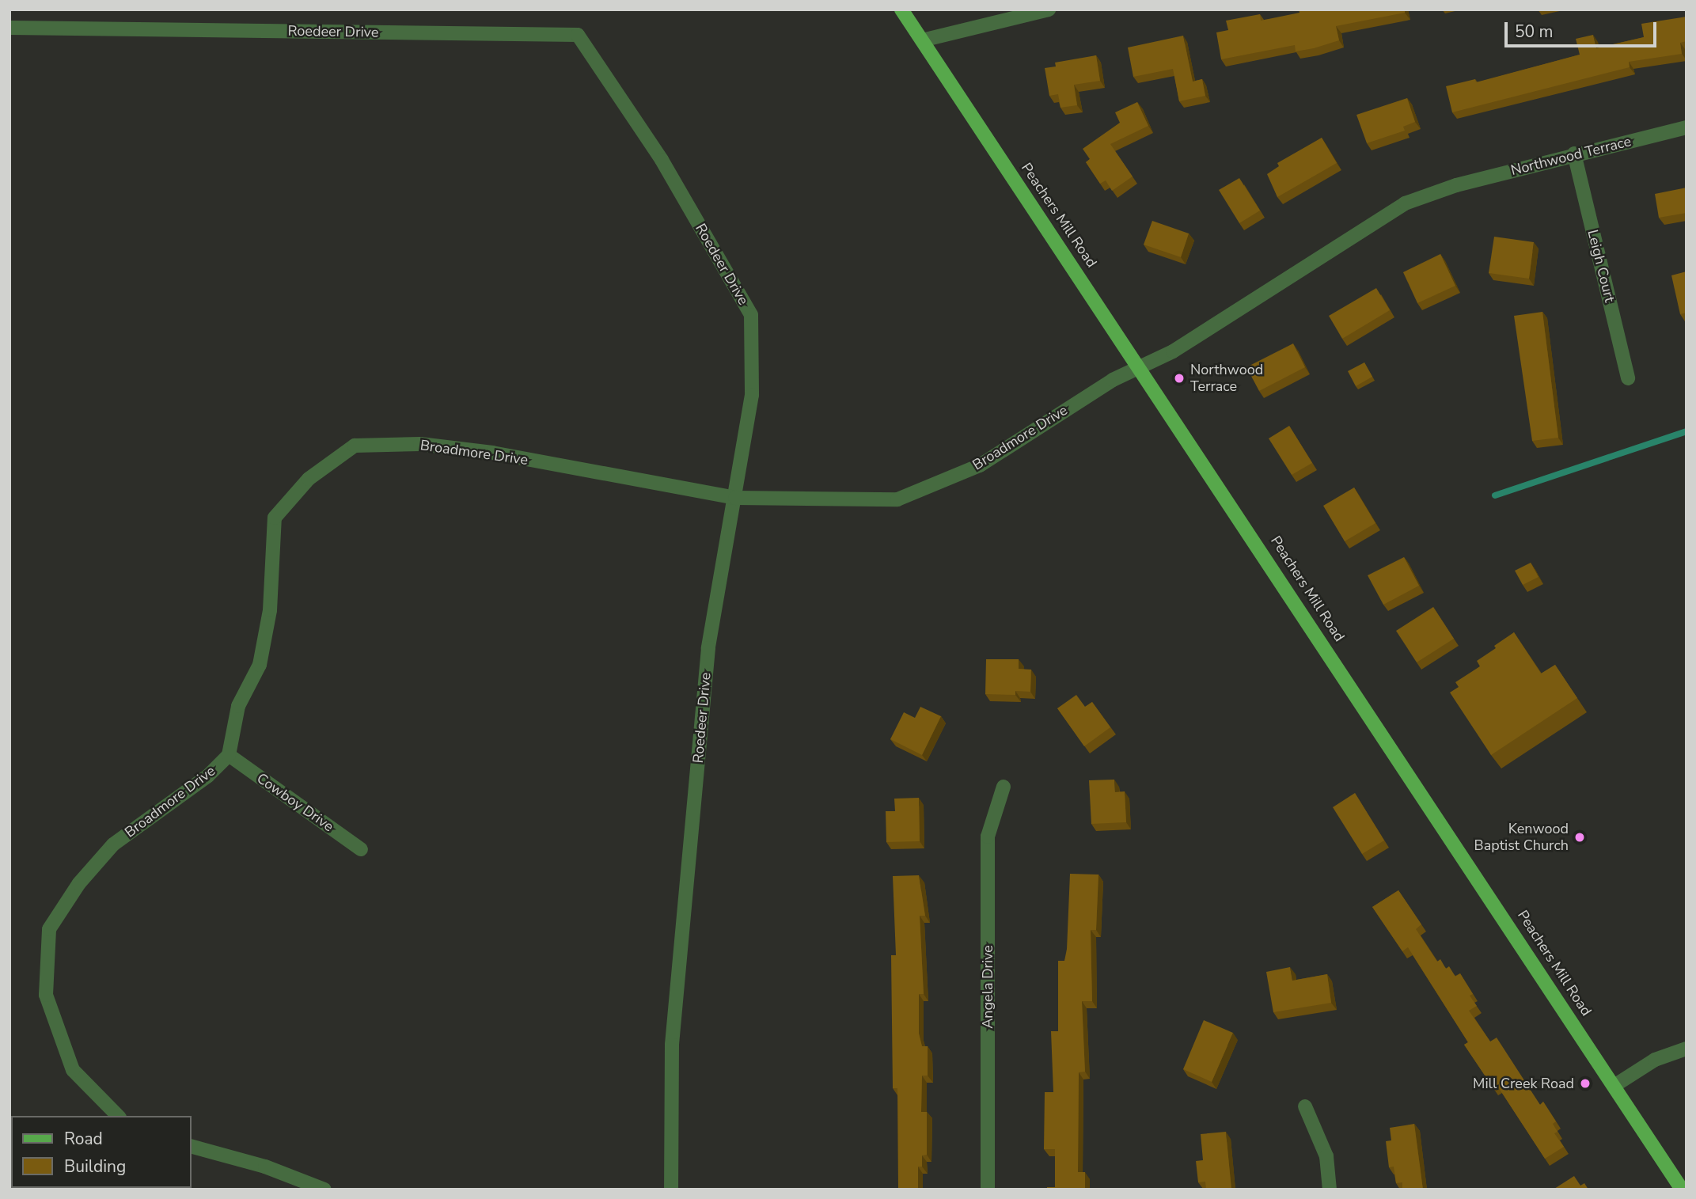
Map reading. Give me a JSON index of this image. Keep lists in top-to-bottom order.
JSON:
{
  "streets": {
    "main road": ["Peachers Mill Road"],
    "street": [
      "Roedeer Drive",
      "Northwood Terrace",
      "Leigh Court",
      "Broadmore Drive",
      "Cowboy Drive",
      "Angela Drive"
    ]
  },
  "crossings": [
    ["Roedeer Drive", "Broadmore Drive"],
    ["Northwood Terrace", "Peachers Mill Road"],
    ["Northwood Terrace", "Leigh Court"],
    ["Northwood Terrace", "Broadmore Drive"],
    ["Peachers Mill Road", "Broadmore Drive"],
    ["Broadmore Drive", "Cowboy Drive"]
  ],
  "places": ["Northwood Terrace", "Kenwood Baptist Church", "Mill Creek Road"],
  "legend": ["Road", "Building"],
  "scale_bar": "50 m"
}
